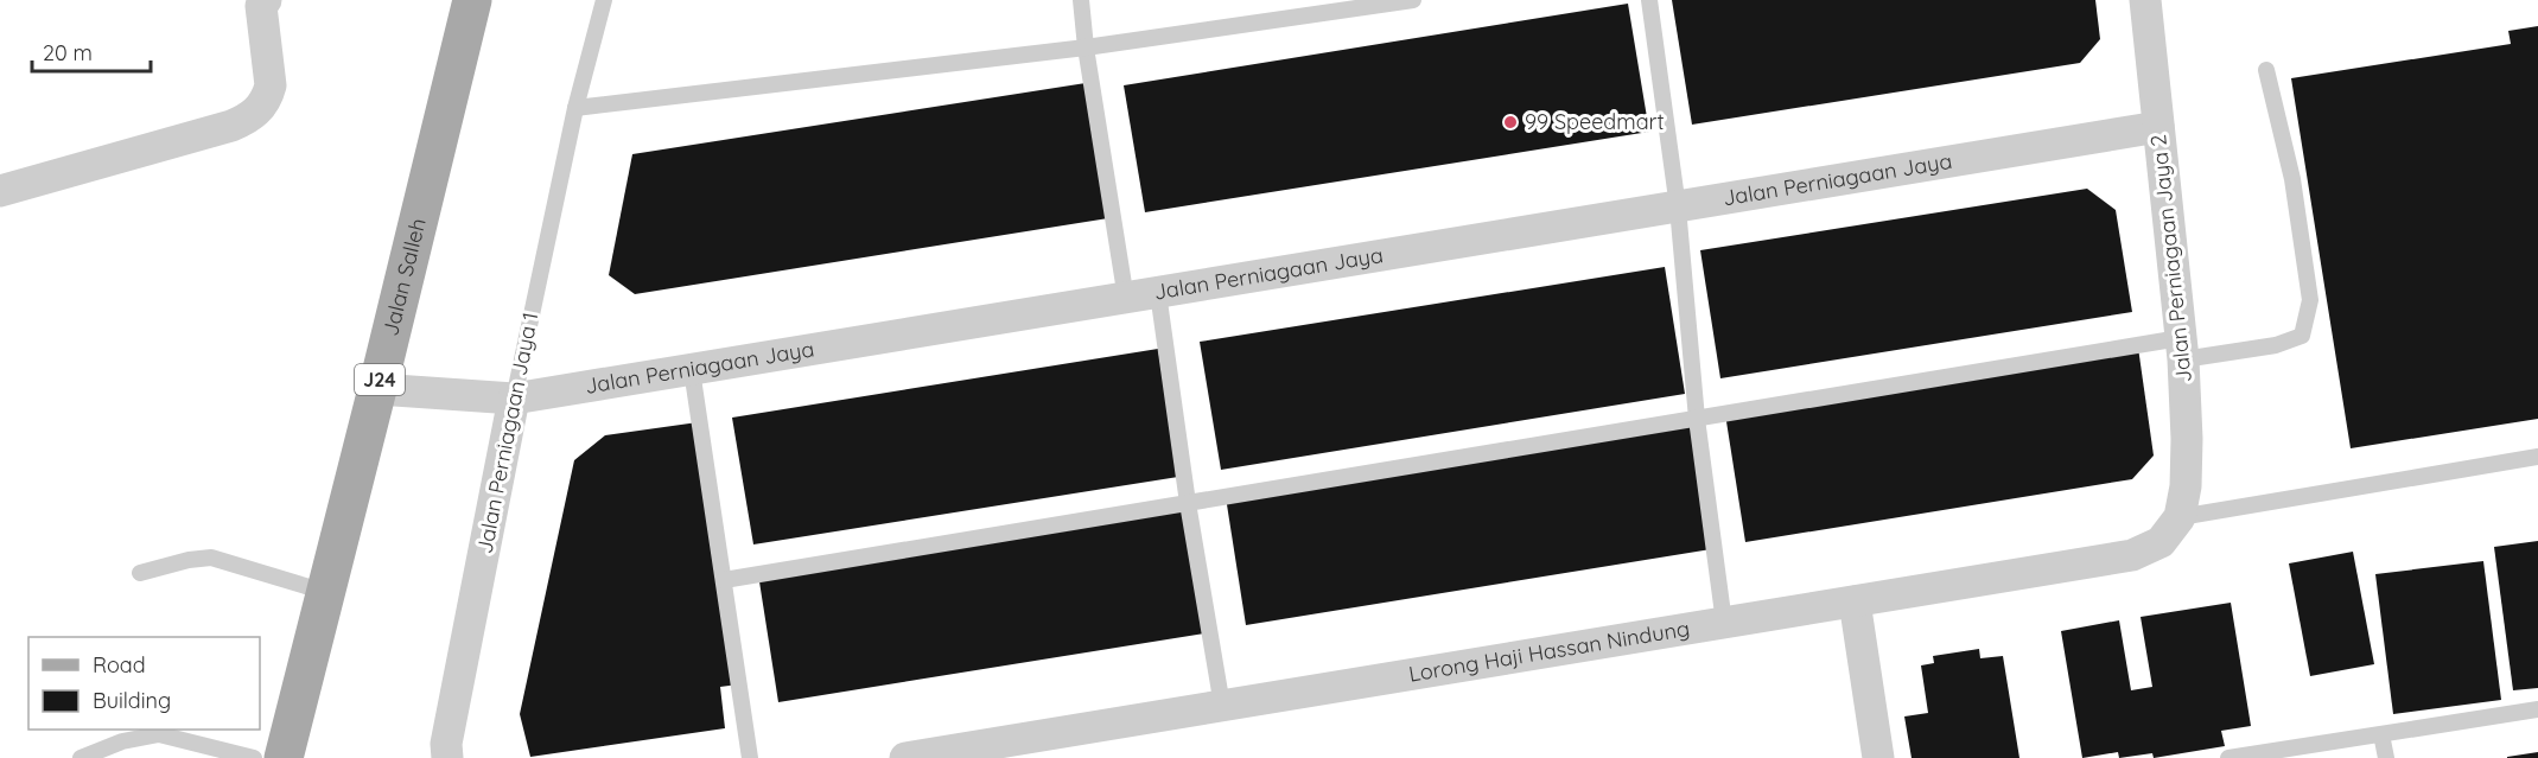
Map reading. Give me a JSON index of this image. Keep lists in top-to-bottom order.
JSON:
{
  "streets": {
    "main road": ["Jalan Salleh", "J24"],
    "street": [
      "Jalan Perniagaan Jaya",
      "Jalan Perniagaan Jaya 2",
      "Jalan Perniagaan Jaya 1",
      "Lorong Haji Hassan Nindung"
    ]
  },
  "crossings": [
    ["Jalan Perniagaan Jaya", "Jalan Perniagaan Jaya 2"],
    ["Jalan Perniagaan Jaya", "Jalan Salleh"],
    ["Jalan Perniagaan Jaya", "Jalan Perniagaan Jaya 1"],
    ["Jalan Perniagaan Jaya 2", "Lorong Haji Hassan Nindung"]
  ],
  "places": ["99 Speedmart"],
  "legend": ["Road", "Building"],
  "scale_bar": "20 m"
}
